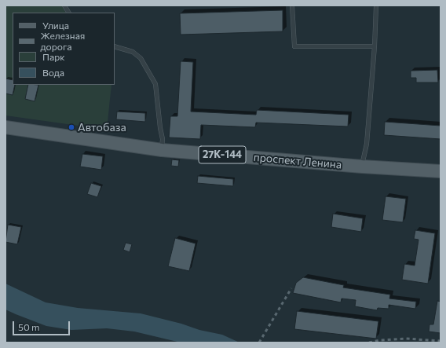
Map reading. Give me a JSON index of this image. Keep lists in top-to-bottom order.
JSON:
{
  "streets": {
    "main road": ["27К-144", "проспект Ленина"]
  },
  "places": ["Автобаза"],
  "legend": [
    "Улица",
    "Железная дорога",
    "Парк",
    "Вода"
  ],
  "scale_bar": "50 m"
}
